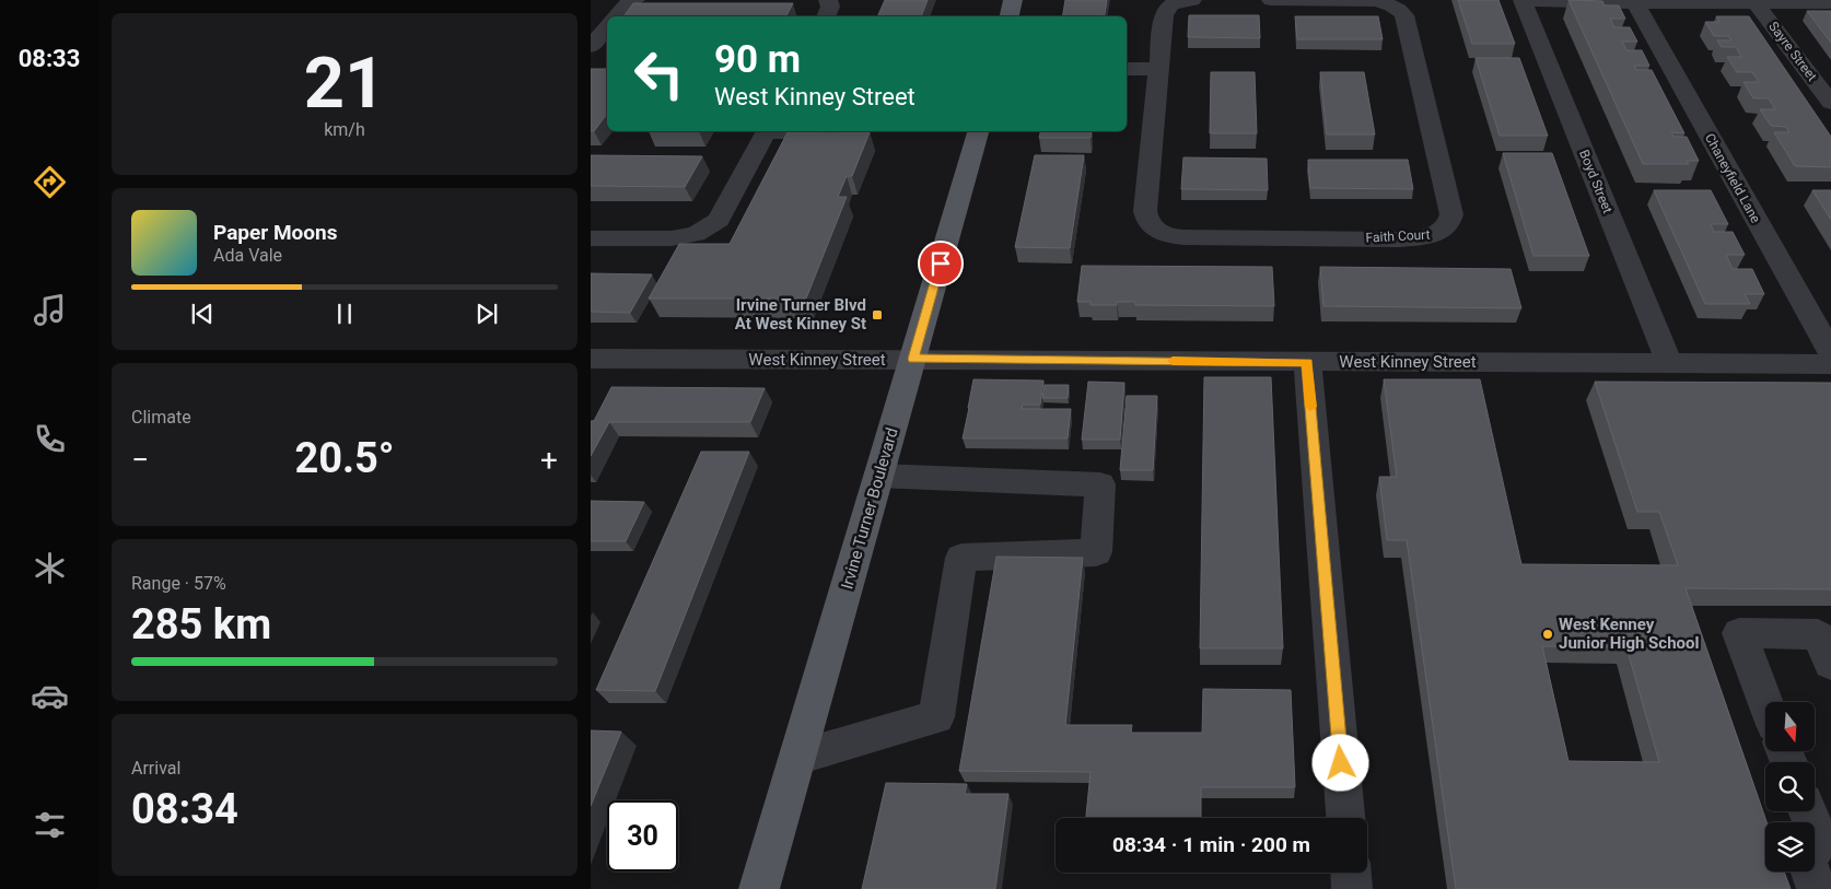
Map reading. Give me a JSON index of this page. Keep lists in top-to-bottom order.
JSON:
{
  "streets": {
    "main road": ["Irvine Turner Boulevard"],
    "street": [
      "Sayre Street",
      "Chaneyfield Lane",
      "Boyd Street",
      "Faith Court",
      "West Kinney Street"
    ]
  },
  "crossings": [
    ["Boyd Street", "West Kinney Street"],
    ["West Kinney Street", "Irvine Turner Boulevard"]
  ],
  "places": {
    "transit": ["Irvine Turner Blvd At West Kinney St"],
    "other": ["West Kenney Junior High School"]
  },
  "north": "bottom",
  "page": {
    "tabs": "08:33",
    "tile": [
      ["21", "km/h"],
      "Climate",
      ["Range · 57%", "285 km"],
      ["Arrival", "08:34"]
    ],
    "turn": ["90 m", "West Kinney Street"],
    "song": ["Paper Moons", "Ada Vale"],
    "heat": ["−", "20.5°", "+"],
    "limit": "30",
    "trip": "08:34 · 1 min · 200 m"
  }
}
